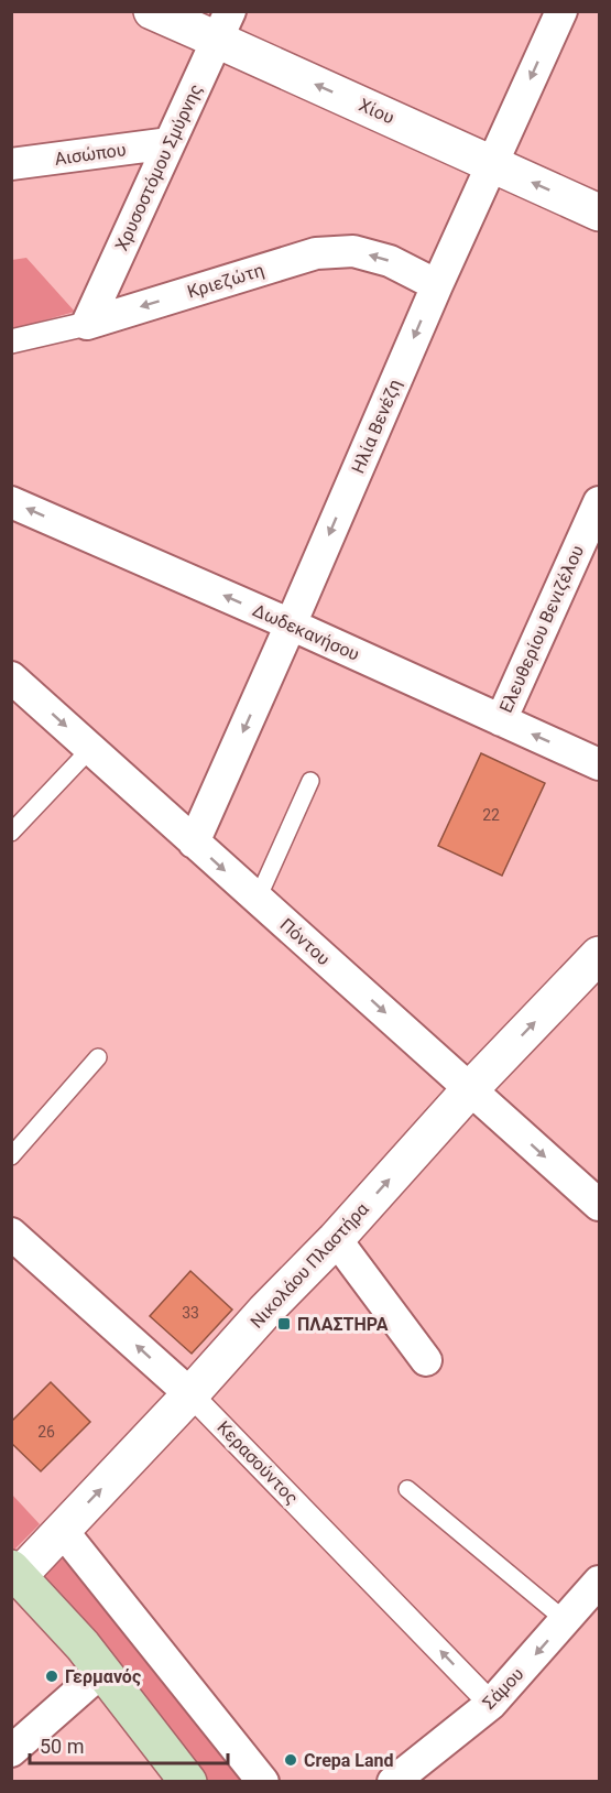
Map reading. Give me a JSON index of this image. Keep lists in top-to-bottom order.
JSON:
{
  "streets": {
    "street": [
      "Χίου",
      "Αισώπου",
      "Χρυσοστόμου Σμύρνης",
      "Κριεζώτη",
      "Ηλία Βενέζη",
      "Ελευθερίου Βενιζέλου",
      "Δωδεκανήσου",
      "Πόντου",
      "Νικολάου Πλαστήρα",
      "Κερασούντος",
      "Σάμου"
    ]
  },
  "crossings": [
    ["Χίου", "Χρυσοστόμου Σμύρνης"],
    ["Χίου", "Ηλία Βενέζη"],
    ["Αισώπου", "Χρυσοστόμου Σμύρνης"],
    ["Χρυσοστόμου Σμύρνης", "Κριεζώτη"],
    ["Κριεζώτη", "Ηλία Βενέζη"],
    ["Ηλία Βενέζη", "Δωδεκανήσου"],
    ["Ηλία Βενέζη", "Πόντου"],
    ["Ελευθερίου Βενιζέλου", "Δωδεκανήσου"],
    ["Πόντου", "Νικολάου Πλαστήρα"],
    ["Νικολάου Πλαστήρα", "Κερασούντος"],
    ["Κερασούντος", "Σάμου"]
  ],
  "one_way": [
    "Χίου",
    "Κριεζώτη",
    "Ηλία Βενέζη",
    "Δωδεκανήσου",
    "Πόντου",
    "Νικολάου Πλαστήρα",
    "Σάμου"
  ],
  "places": {
    "transit": ["ΠΛΑΣΤΗΡΑ"],
    "other": ["Γερμανός", "Crepa Land"]
  },
  "house_numbers": ["22", "33", "26"],
  "scale_bar": "50 m"
}
